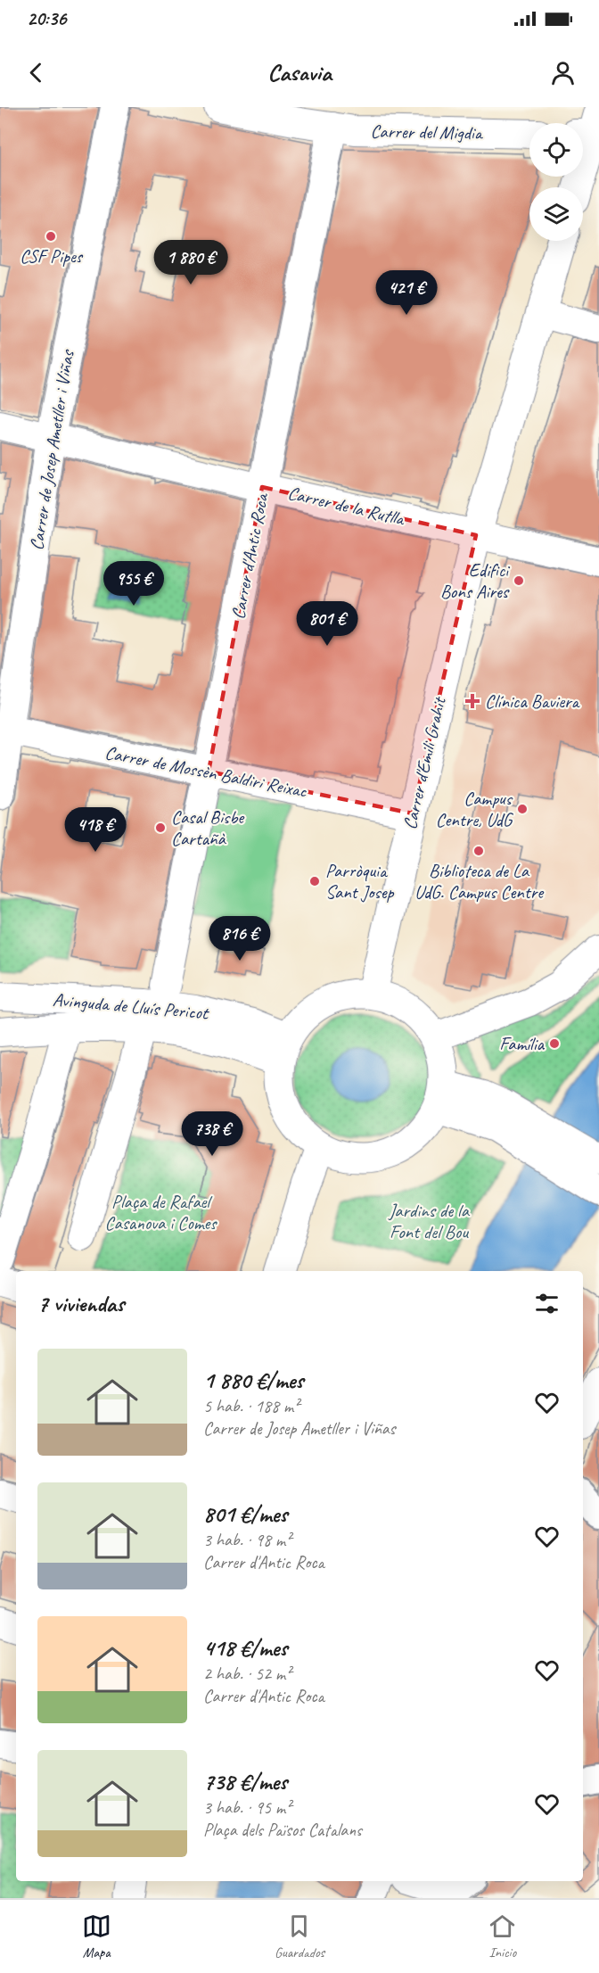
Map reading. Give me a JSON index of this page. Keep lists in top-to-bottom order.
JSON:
{
  "streets": {
    "main road": ["Carrer d'Emili Grahit"],
    "street": [
      "Carrer del Migdia",
      "Carrer de Josep Ametller i Viñas",
      "Carrer de la Rutlla",
      "Carrer d'Antic Roca",
      "Carrer de Mossèn Baldiri Reixac",
      "Avinguda de Lluís Pericot"
    ]
  },
  "crossings": [
    ["Carrer del Migdia", "Carrer d'Antic Roca"],
    ["Carrer de Josep Ametller i Viñas", "Carrer de la Rutlla"],
    ["Carrer de Josep Ametller i Viñas", "Carrer de Mossèn Baldiri Reixac"],
    ["Carrer de la Rutlla", "Carrer d'Antic Roca"],
    ["Carrer de la Rutlla", "Carrer d'Emili Grahit"],
    ["Carrer d'Antic Roca", "Carrer de Mossèn Baldiri Reixac"],
    ["Carrer d'Emili Grahit", "Carrer de Mossèn Baldiri Reixac"],
    ["Carrer d'Emili Grahit", "Avinguda de Lluís Pericot"]
  ],
  "parks": ["Plaça de Rafael Casanova i Comes", "Jardins de la Font del Bou"],
  "places": {
    "other": [
      "CSF Pipes",
      "Edifici Bons Aires",
      "Campus Centre, UdG",
      "Casal Bisbe Cartañà",
      "Biblioteca de La UdG. Campus Centre",
      "Parròquia Sant Josep",
      "Família"
    ],
    "health": ["Clínica Baviera"]
  },
  "page": {
    "status": "20:36",
    "header": "Casavia",
    "price": [
      "1 880 €",
      "421 €",
      "955 €",
      "801 €",
      "418 €",
      "816 €",
      "738 €"
    ],
    "heading": "7 viviendas",
    "list": [
      {
        "name": "1 880 €/mes",
        "note": "5 hab. · 188 m² · Carrer de Josep Ametller i Viñas"
      },
      {
        "name": "801 €/mes",
        "note": "3 hab. · 98 m² · Carrer d'Antic Roca"
      },
      {
        "name": "418 €/mes",
        "note": "2 hab. · 52 m² · Carrer d'Antic Roca"
      },
      {
        "name": "738 €/mes",
        "note": "3 hab. · 95 m² · Plaça dels Països Catalans"
      }
    ],
    "tabs": ["Mapa", "Guardados", "Inicio"]
  }
}
